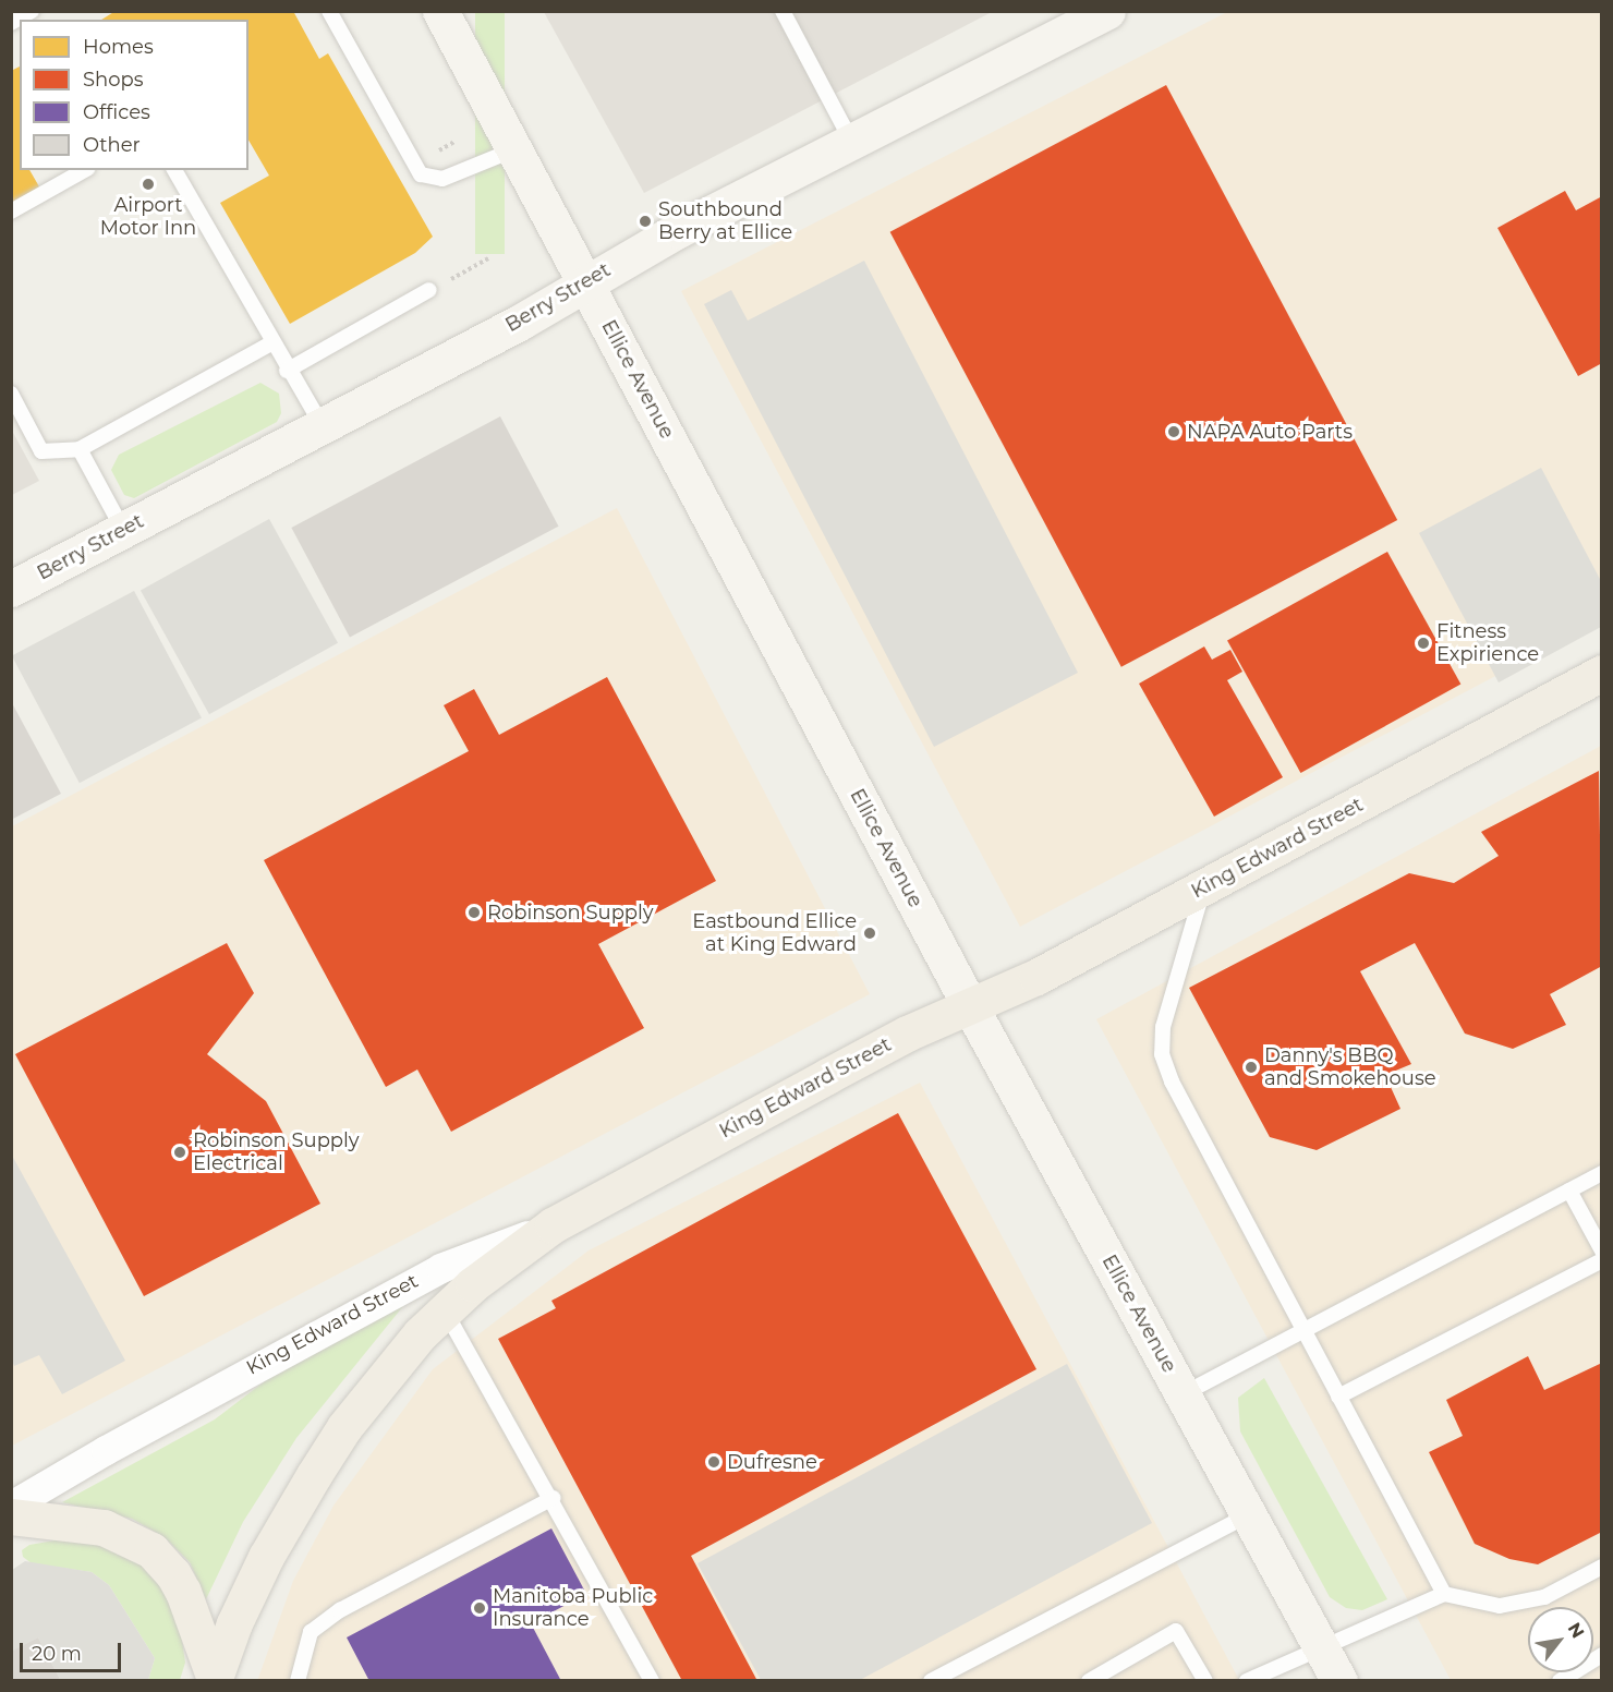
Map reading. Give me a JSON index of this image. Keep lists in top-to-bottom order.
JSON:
{
  "streets": {
    "main road": ["Berry Street", "Ellice Avenue", "King Edward Street"]
  },
  "crossings": [
    ["Berry Street", "Ellice Avenue"],
    ["Ellice Avenue", "King Edward Street"]
  ],
  "places": [
    "Airport Motor Inn",
    "Southbound Berry at Ellice",
    "NAPA Auto Parts",
    "Fitness Expirience",
    "Robinson Supply",
    "Eastbound Ellice at King Edward",
    "Danny's BBQ and Smokehouse",
    "Robinson Supply Electrical",
    "Dufresne",
    "Manitoba Public Insurance"
  ],
  "legend": [
    "Homes",
    "Shops",
    "Offices",
    "Other"
  ],
  "scale_bar": "20 m",
  "north": "top right"
}
